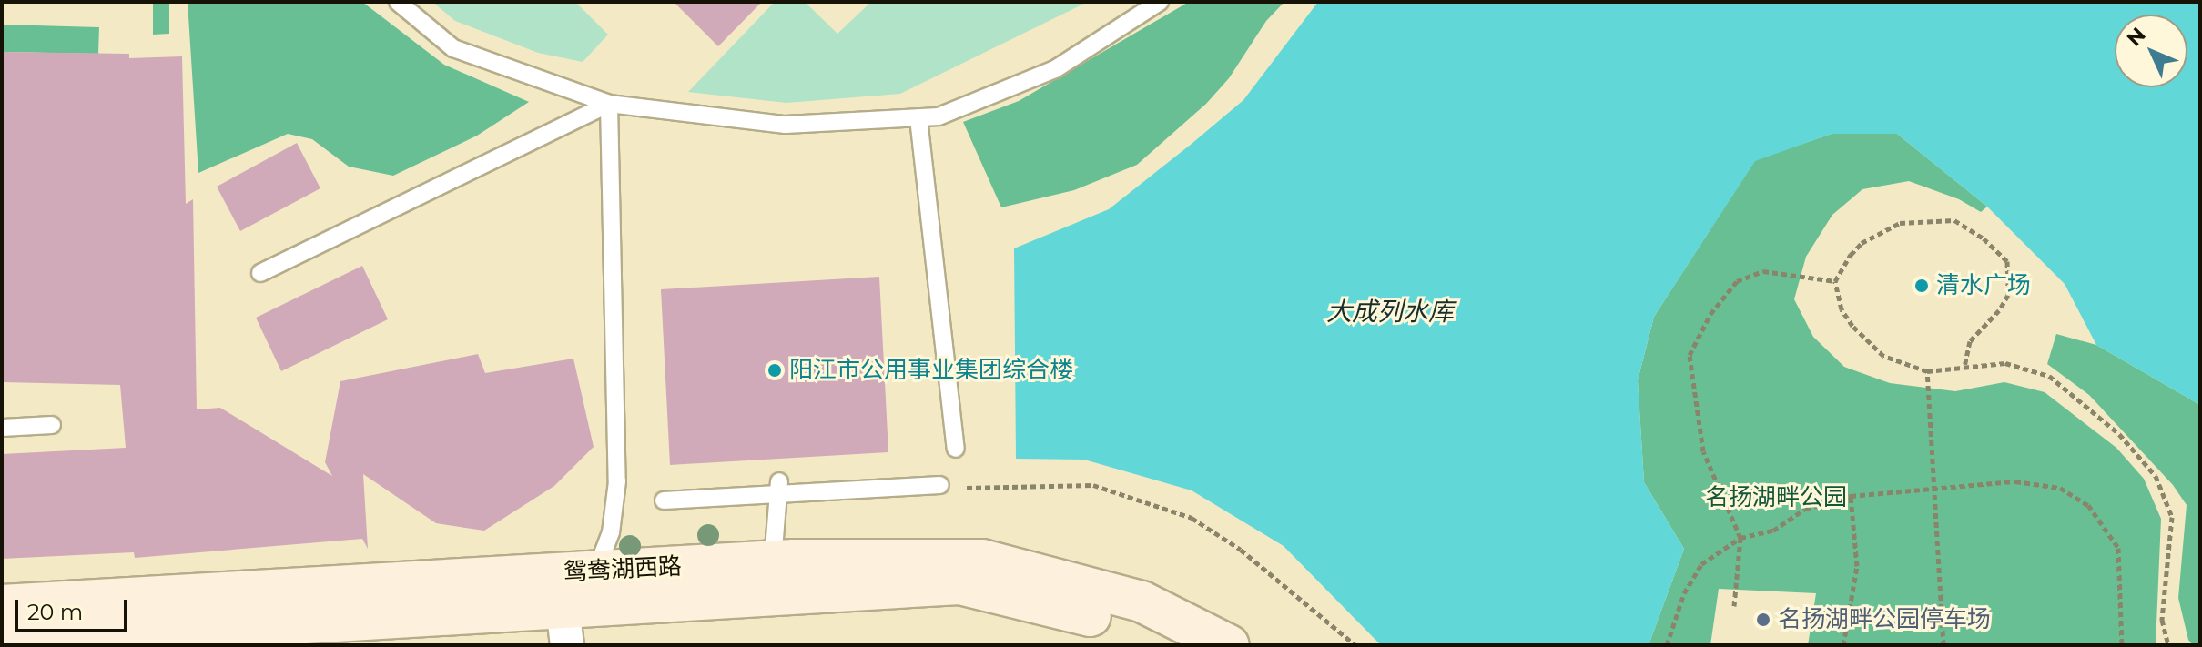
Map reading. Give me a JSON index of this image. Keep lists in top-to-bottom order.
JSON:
{
  "streets": {
    "main road": ["鸳鸯湖西路"]
  },
  "water": ["大成列水库"],
  "parks": ["名扬湖畔公园"],
  "places": ["清水广场", "阳江市公用事业集团综合楼", "名扬湖畔公园停车场"],
  "scale_bar": "20 m",
  "north": "top left"
}
